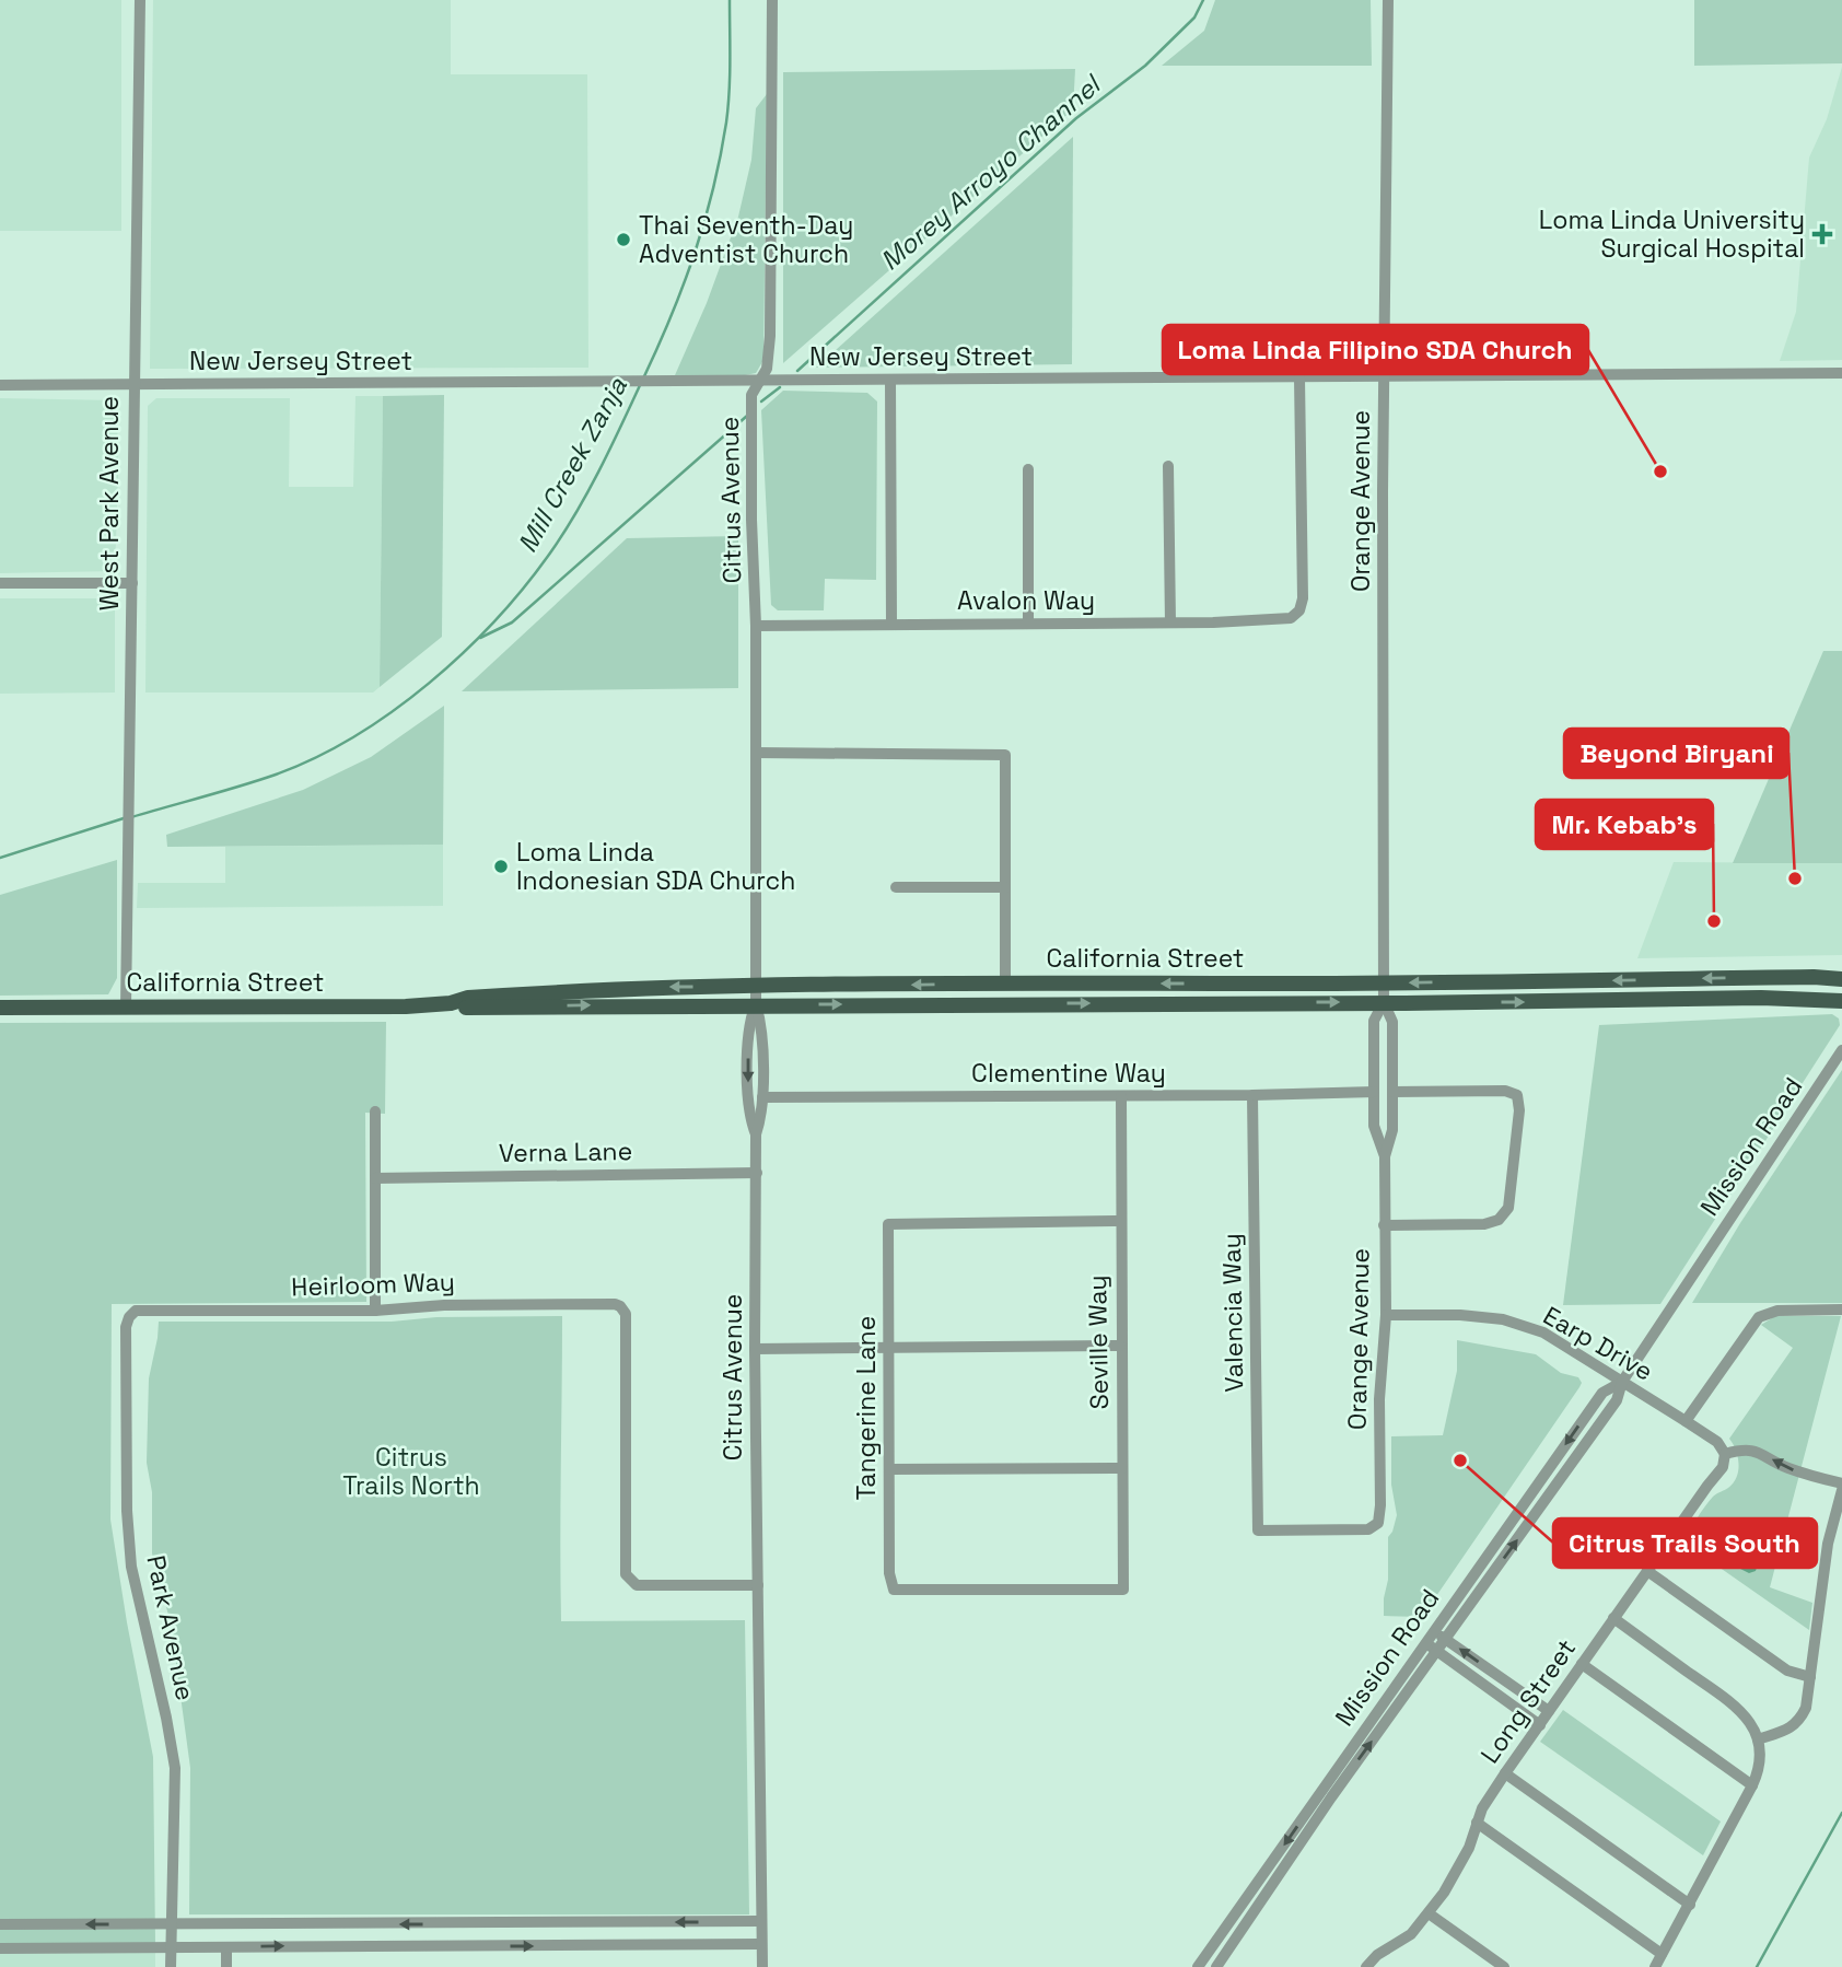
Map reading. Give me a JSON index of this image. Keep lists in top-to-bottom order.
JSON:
{
  "streets": {
    "main road": ["California Street"],
    "street": [
      "New Jersey Street",
      "Citrus Avenue",
      "Orange Avenue",
      "West Park Avenue",
      "Avalon Way",
      "Clementine Way",
      "Mission Road",
      "Verna Lane",
      "Heirloom Way",
      "Valencia Way",
      "Seville Way",
      "Earp Drive",
      "Tangerine Lane",
      "Park Avenue",
      "Long Street"
    ]
  },
  "crossings": [
    ["New Jersey Street", "Citrus Avenue"],
    ["New Jersey Street", "Orange Avenue"],
    ["New Jersey Street", "West Park Avenue"],
    ["New Jersey Street", "Avalon Way"],
    ["Citrus Avenue", "Avalon Way"],
    ["Citrus Avenue", "California Street"],
    ["Citrus Avenue", "Clementine Way"],
    ["Citrus Avenue", "Verna Lane"],
    ["Citrus Avenue", "Heirloom Way"],
    ["Orange Avenue", "California Street"],
    ["Orange Avenue", "Clementine Way"],
    ["Orange Avenue", "Valencia Way"],
    ["Orange Avenue", "Earp Drive"],
    ["West Park Avenue", "California Street"],
    ["Clementine Way", "Valencia Way"],
    ["Clementine Way", "Seville Way"],
    ["Mission Road", "Earp Drive"],
    ["Heirloom Way", "Park Avenue"],
    ["Seville Way", "Tangerine Lane"],
    ["Earp Drive", "Long Street"]
  ],
  "water": ["Morey Arroyo Channel", "Mill Creek Zanja"],
  "parks": ["Citrus Trails North"],
  "places": {
    "health": ["Loma Linda University Surgical Hospital"],
    "other": [
      "Thai Seventh-Day Adventist Church",
      "Loma Linda Filipino SDA Church",
      "Loma Linda Indonesian SDA Church",
      "Beyond Biryani",
      "Mr. Kebab's",
      "Citrus Trails South"
    ]
  }
}
